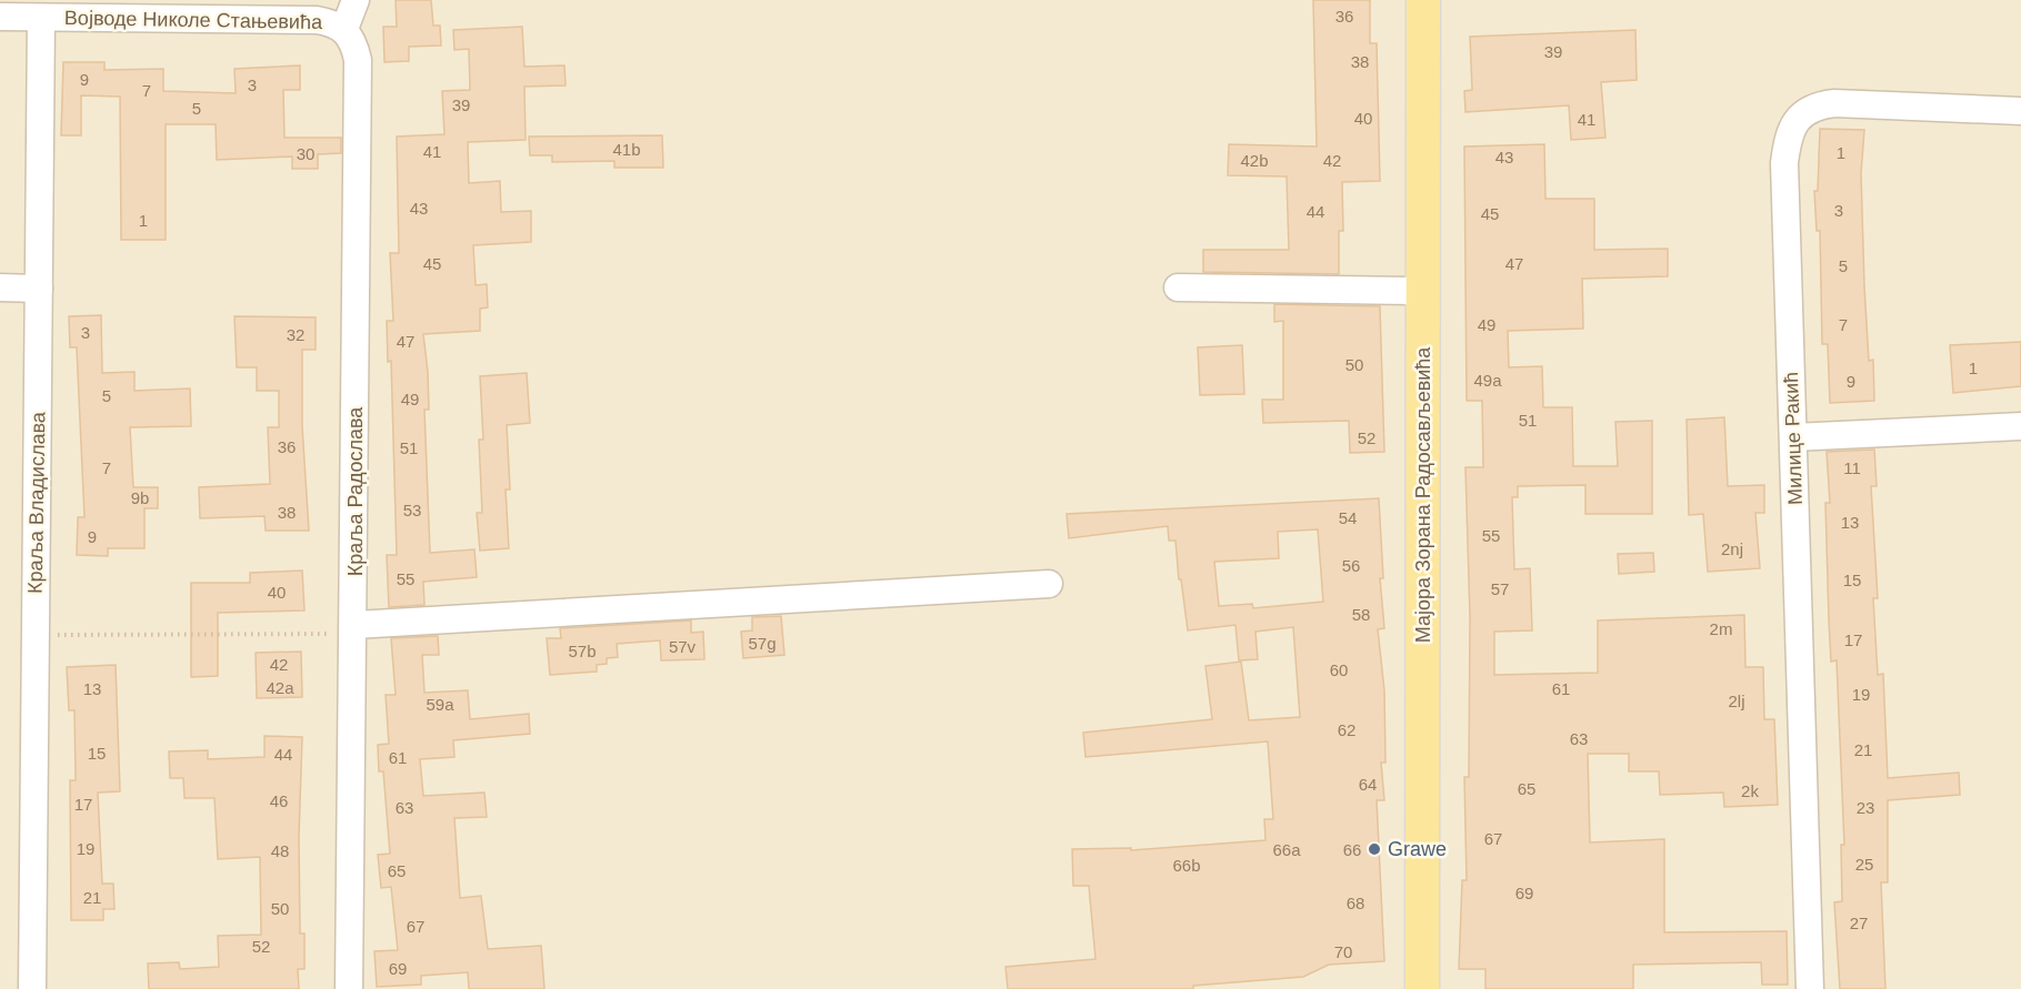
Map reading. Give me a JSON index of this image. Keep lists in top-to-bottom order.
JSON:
{
  "streets": {
    "main road": ["Мајора Зорана Радосављевића"],
    "street": [
      "Војводе Николе Стањевића",
      "Милице Ракић",
      "Краља Радослава",
      "Краља Владислава"
    ]
  },
  "crossings": [
    ["Војводе Николе Стањевића", "Краља Радослава"],
    ["Војводе Николе Стањевића", "Краља Владислава"]
  ],
  "places": ["Grawe"],
  "house_numbers": [
    "36",
    "39",
    "38",
    "9",
    "3",
    "7",
    "39",
    "5",
    "40",
    "41",
    "41b",
    "41",
    "1",
    "30",
    "43",
    "42b",
    "42",
    "43",
    "3",
    "44",
    "45",
    "1",
    "45",
    "47",
    "5",
    "49",
    "7",
    "3",
    "32",
    "47",
    "50",
    "1",
    "49a",
    "9",
    "5",
    "49",
    "51",
    "52",
    "36",
    "51",
    "7",
    "11",
    "9b",
    "53",
    "38",
    "54",
    "13",
    "55",
    "9",
    "2nj",
    "56",
    "55",
    "15",
    "57",
    "40",
    "58",
    "2m",
    "17",
    "57g",
    "57v",
    "57b",
    "42",
    "60",
    "42a",
    "13",
    "61",
    "19",
    "2lj",
    "59a",
    "62",
    "63",
    "21",
    "15",
    "44",
    "61",
    "64",
    "65",
    "2k",
    "46",
    "17",
    "63",
    "23",
    "67",
    "19",
    "66a",
    "66",
    "48",
    "25",
    "66b",
    "65",
    "69",
    "21",
    "68",
    "50",
    "27",
    "67",
    "52",
    "70",
    "69"
  ]
}
